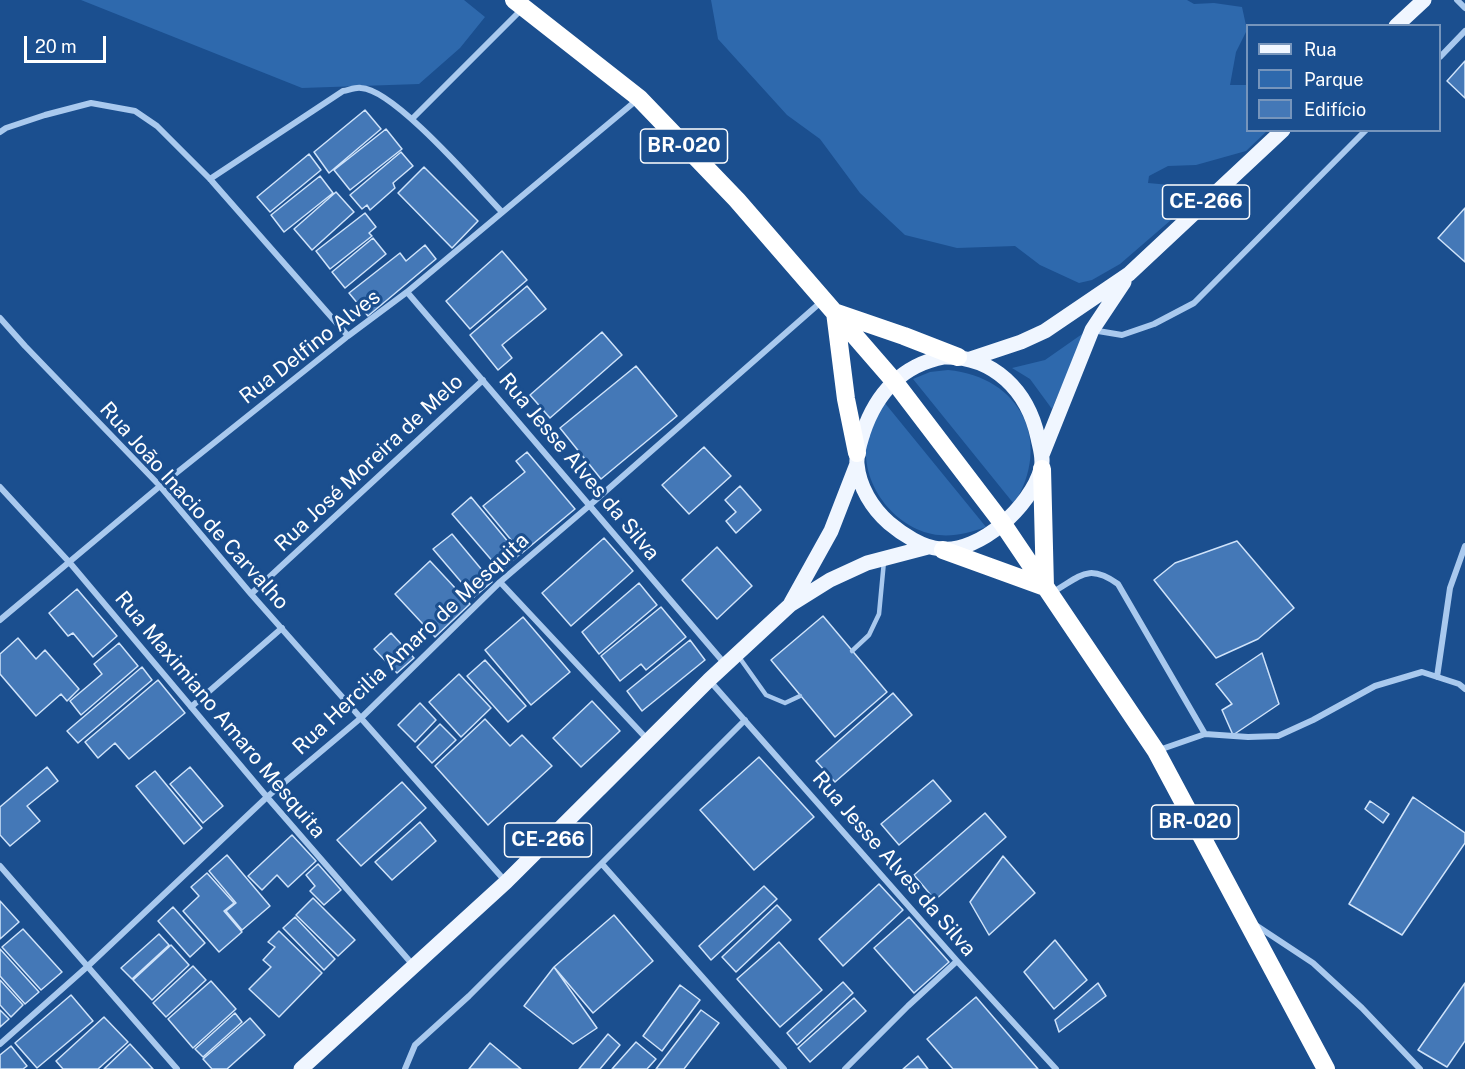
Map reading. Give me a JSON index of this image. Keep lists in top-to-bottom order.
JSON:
{
  "streets": {
    "highway": ["BR-020"],
    "main road": ["CE-266"],
    "street": [
      "Rua Delfino Alves",
      "Rua José Moreira de Melo",
      "Rua Jesse Alves da Silva",
      "Rua João Inacio de Carvalho",
      "Rua Hercilia Amaro de Mesquita",
      "Rua Maximiano Amaro Mesquita"
    ]
  },
  "crossings": [
    ["BR-020", "Rua Delfino Alves"],
    ["BR-020", "Rua Hercilia Amaro de Mesquita"],
    ["CE-266", "Rua Jesse Alves da Silva"],
    ["CE-266", "Rua João Inacio de Carvalho"],
    ["CE-266", "Rua Maximiano Amaro Mesquita"],
    ["Rua Delfino Alves", "Rua Jesse Alves da Silva"],
    ["Rua Delfino Alves", "Rua João Inacio de Carvalho"],
    ["Rua Delfino Alves", "Rua Maximiano Amaro Mesquita"],
    ["Rua José Moreira de Melo", "Rua Jesse Alves da Silva"],
    ["Rua José Moreira de Melo", "Rua João Inacio de Carvalho"],
    ["Rua Jesse Alves da Silva", "Rua Hercilia Amaro de Mesquita"],
    ["Rua João Inacio de Carvalho", "Rua Hercilia Amaro de Mesquita"],
    ["Rua Hercilia Amaro de Mesquita", "Rua Maximiano Amaro Mesquita"]
  ],
  "legend": ["Rua", "Parque", "Edifício"],
  "scale_bar": "20 m"
}
